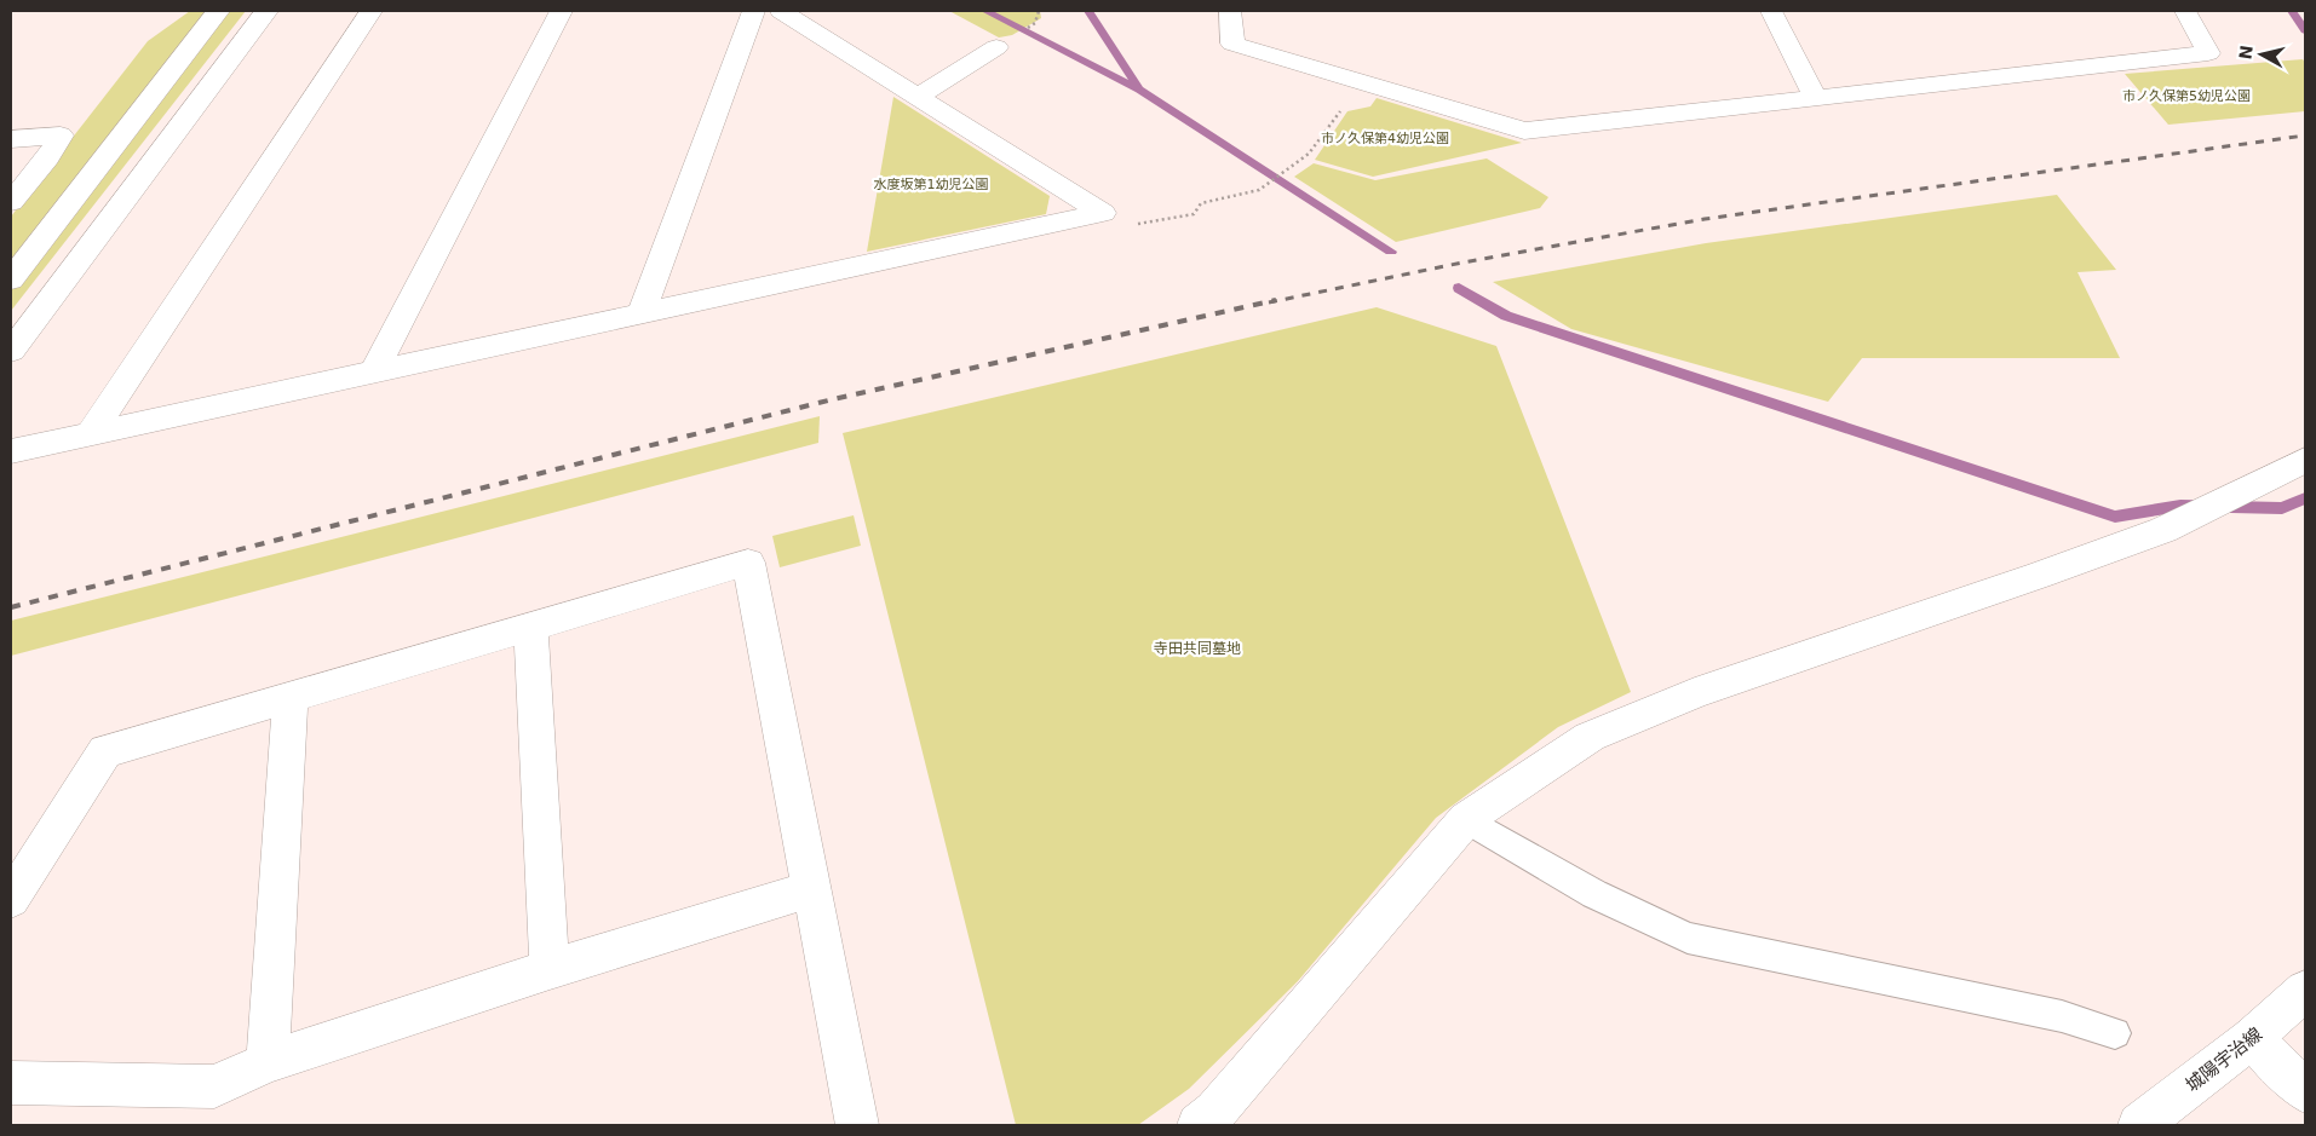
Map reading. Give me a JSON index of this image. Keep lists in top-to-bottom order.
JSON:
{
  "streets": {
    "street": ["城陽宇治線"]
  },
  "parks": [
    "市ノ久保第5幼児公園",
    "市ノ久保第4幼児公園",
    "水度坂第1幼児公園",
    "寺田共同墓地"
  ],
  "north": "left"
}
